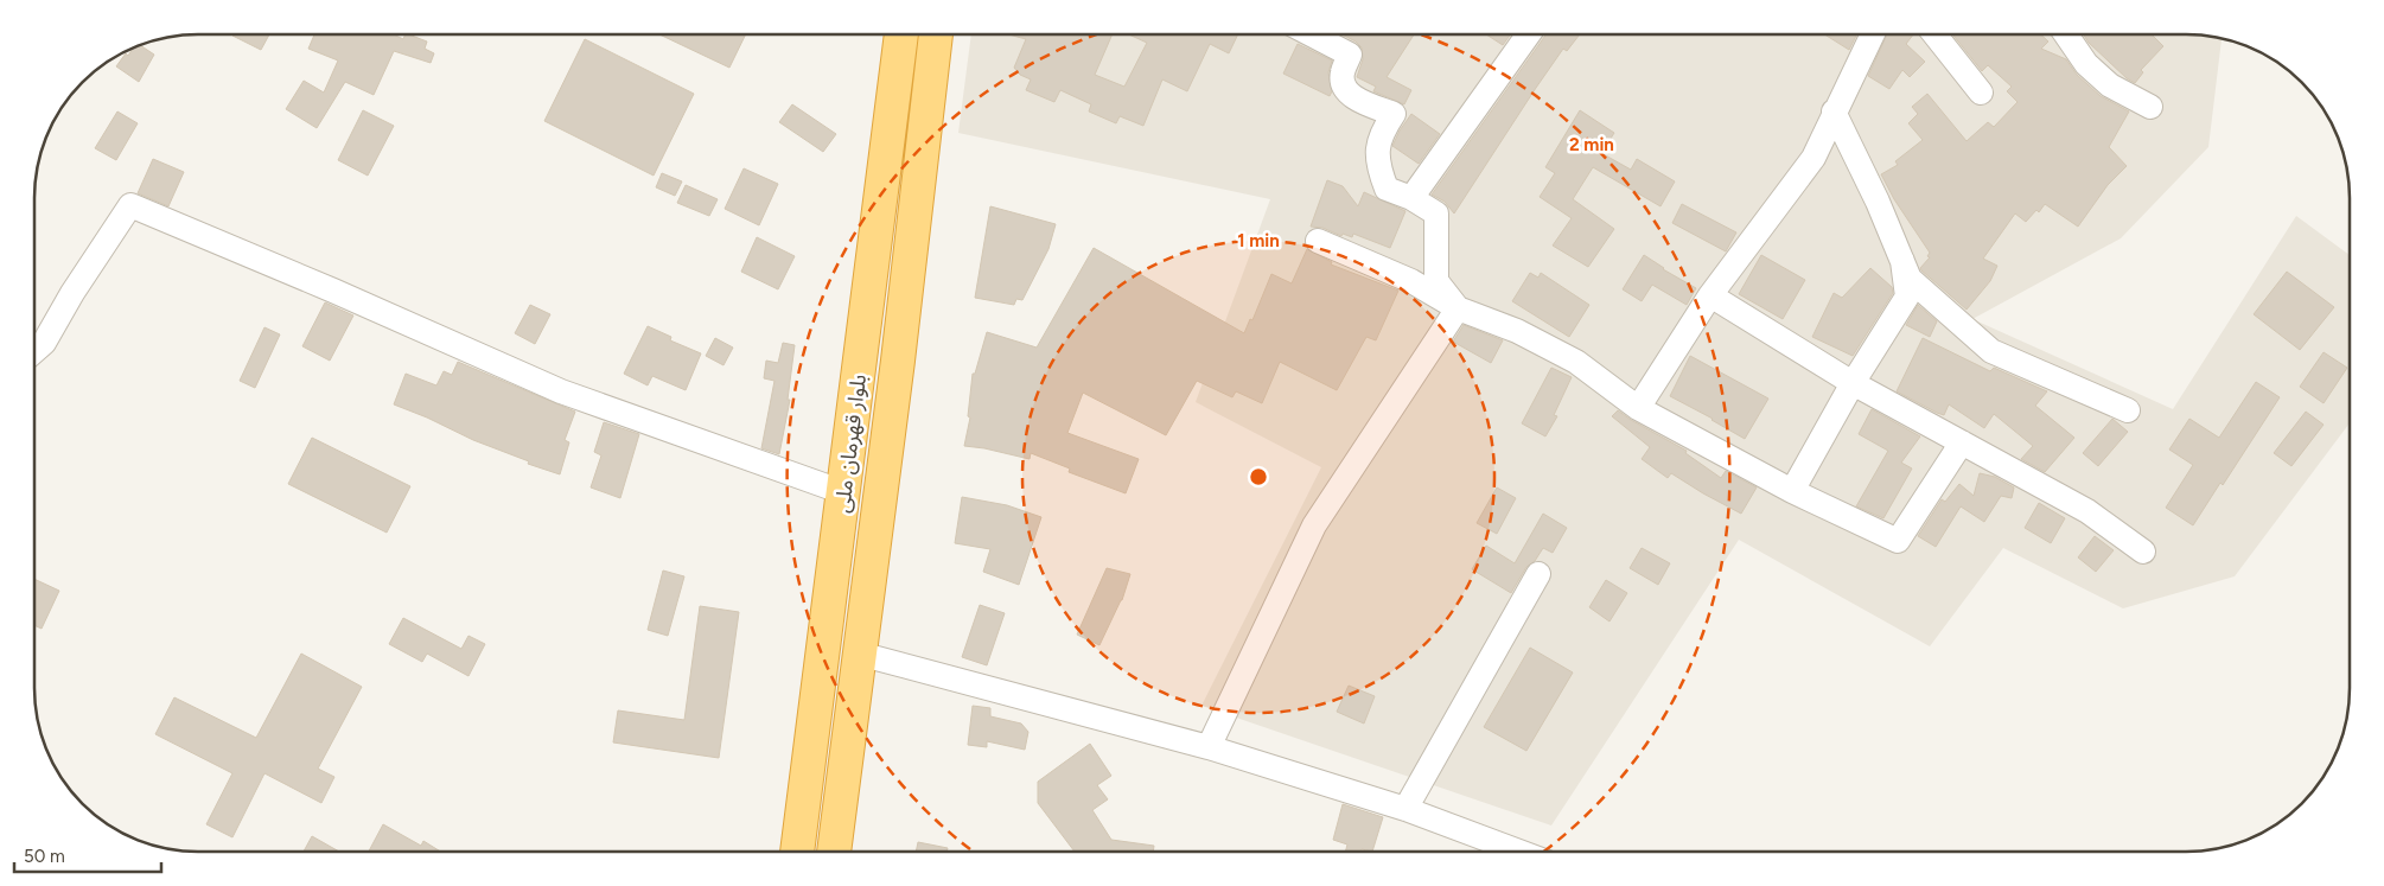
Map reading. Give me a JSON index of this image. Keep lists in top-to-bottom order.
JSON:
{
  "streets": {
    "highway": ["بلوار قهرمان ملی"]
  },
  "scale_bar": "50 m",
  "rings": ["2 min", "1 min"]
}
